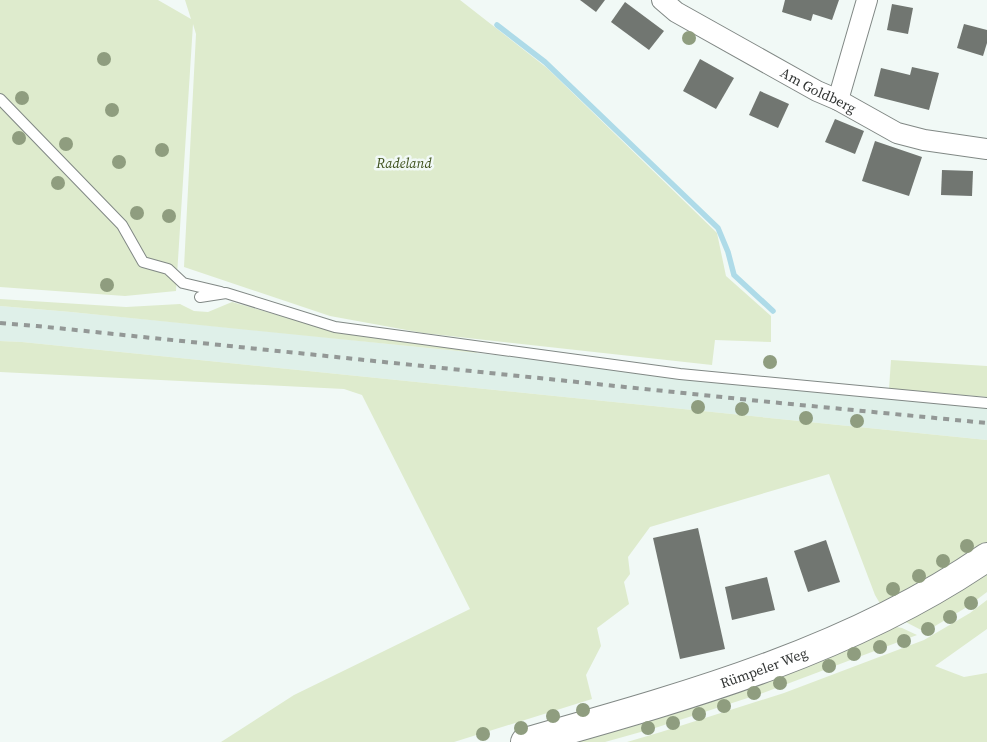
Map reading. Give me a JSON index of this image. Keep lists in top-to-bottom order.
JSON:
{
  "streets": {
    "street": ["Am Goldberg", "Rümpeler Weg"]
  },
  "parks": ["Radeland"]
}
